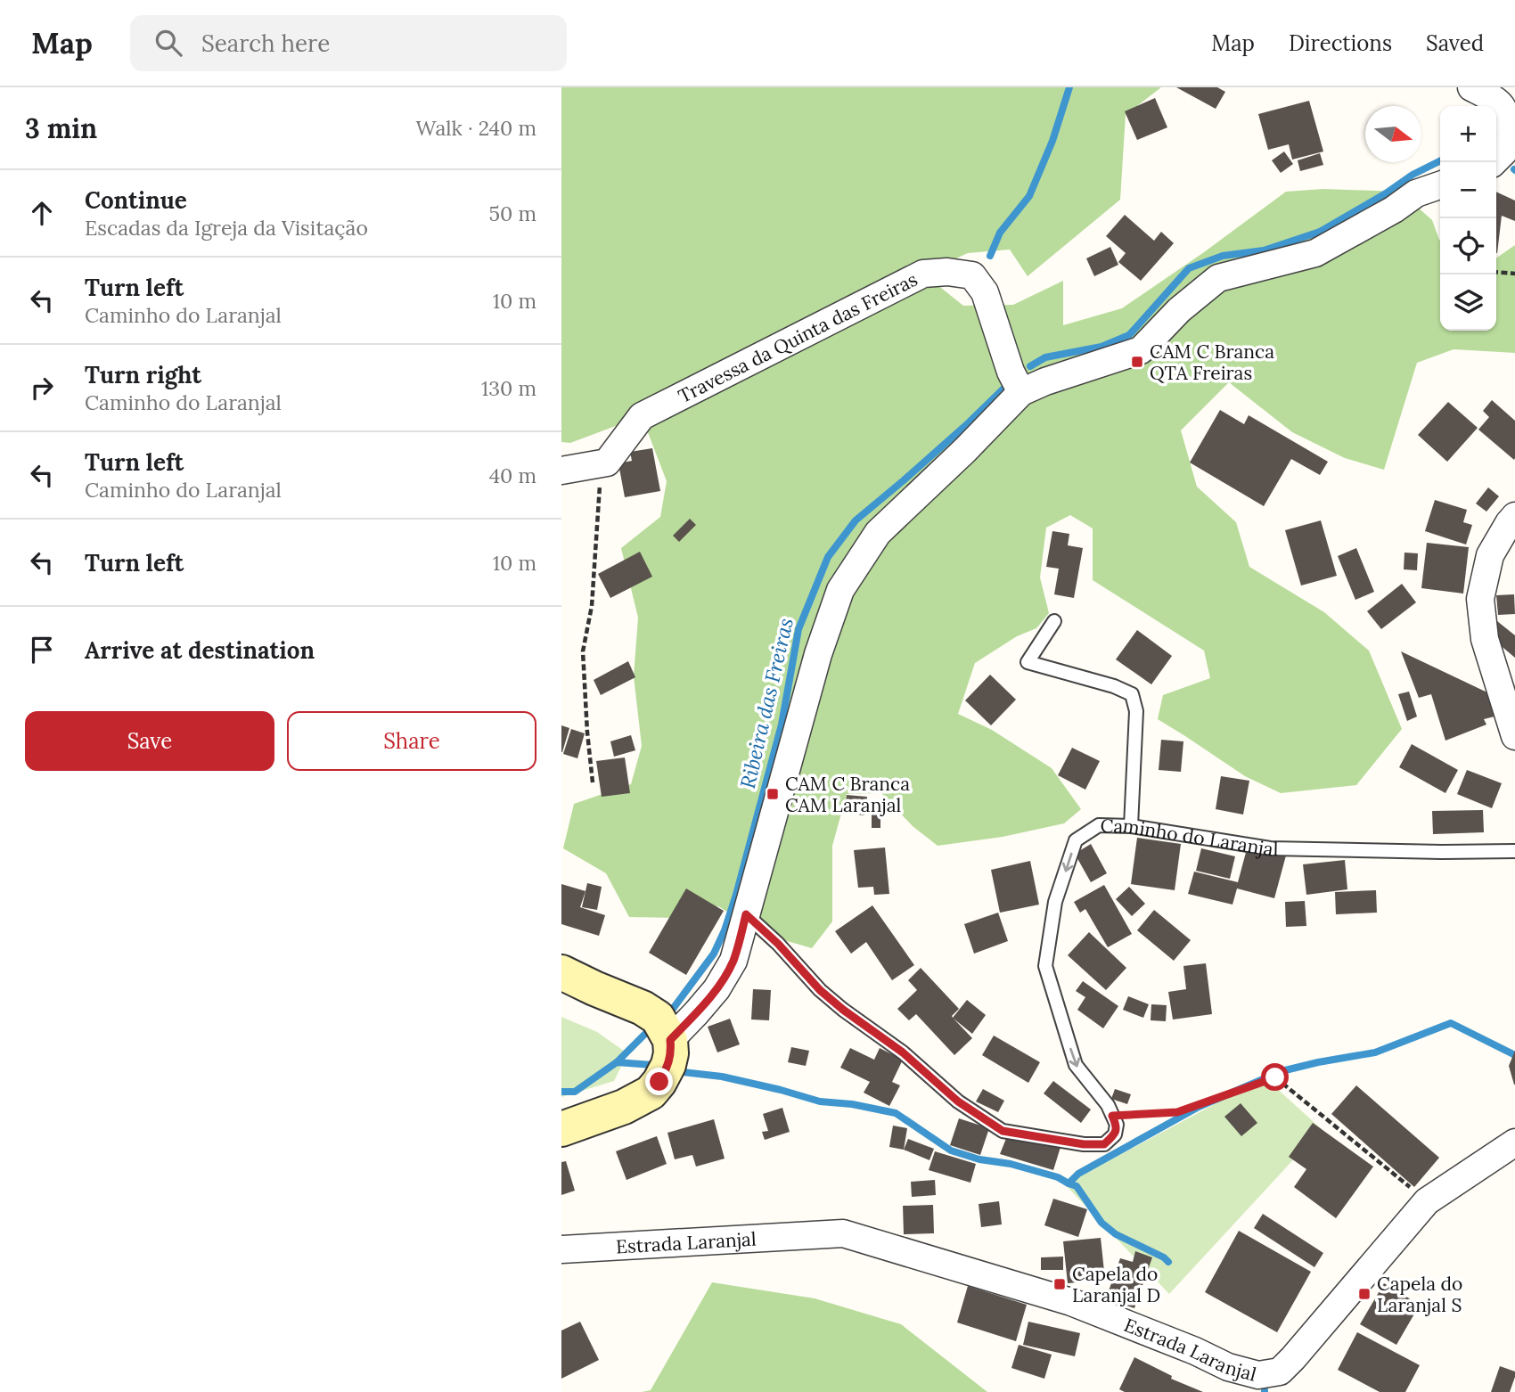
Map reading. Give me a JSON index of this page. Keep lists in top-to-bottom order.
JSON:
{
  "streets": {
    "street": ["Travessa da Quinta das Freiras", "Estrada Laranjal"],
    "lane": ["Caminho do Laranjal"]
  },
  "one_way": ["Caminho do Laranjal"],
  "water": ["Ribeira das Freiras"],
  "places": {
    "transit": [
      "CAM C Branca QTA Freiras",
      "CAM C Branca CAM Laranjal",
      "Capela do Laranjal D",
      "Capela do Laranjal S"
    ]
  },
  "north": "right",
  "page": {
    "header": "Map",
    "search": "Search here",
    "nav": ["Map", "Directions", "Saved"],
    "heading": ["3 min", "Walk · 240 m"],
    "map_buttons": ["+", "−"],
    "list": [
      ["Continue", "Escadas da Igreja da Visitação", "50 m"],
      ["Turn left", "Caminho do Laranjal", "10 m"],
      ["Turn right", "Caminho do Laranjal", "130 m"],
      ["Turn left", "Caminho do Laranjal", "40 m"],
      ["Turn left", "10 m"],
      "Arrive at destination"
    ],
    "buttons": ["Save", "Share"]
  }
}
